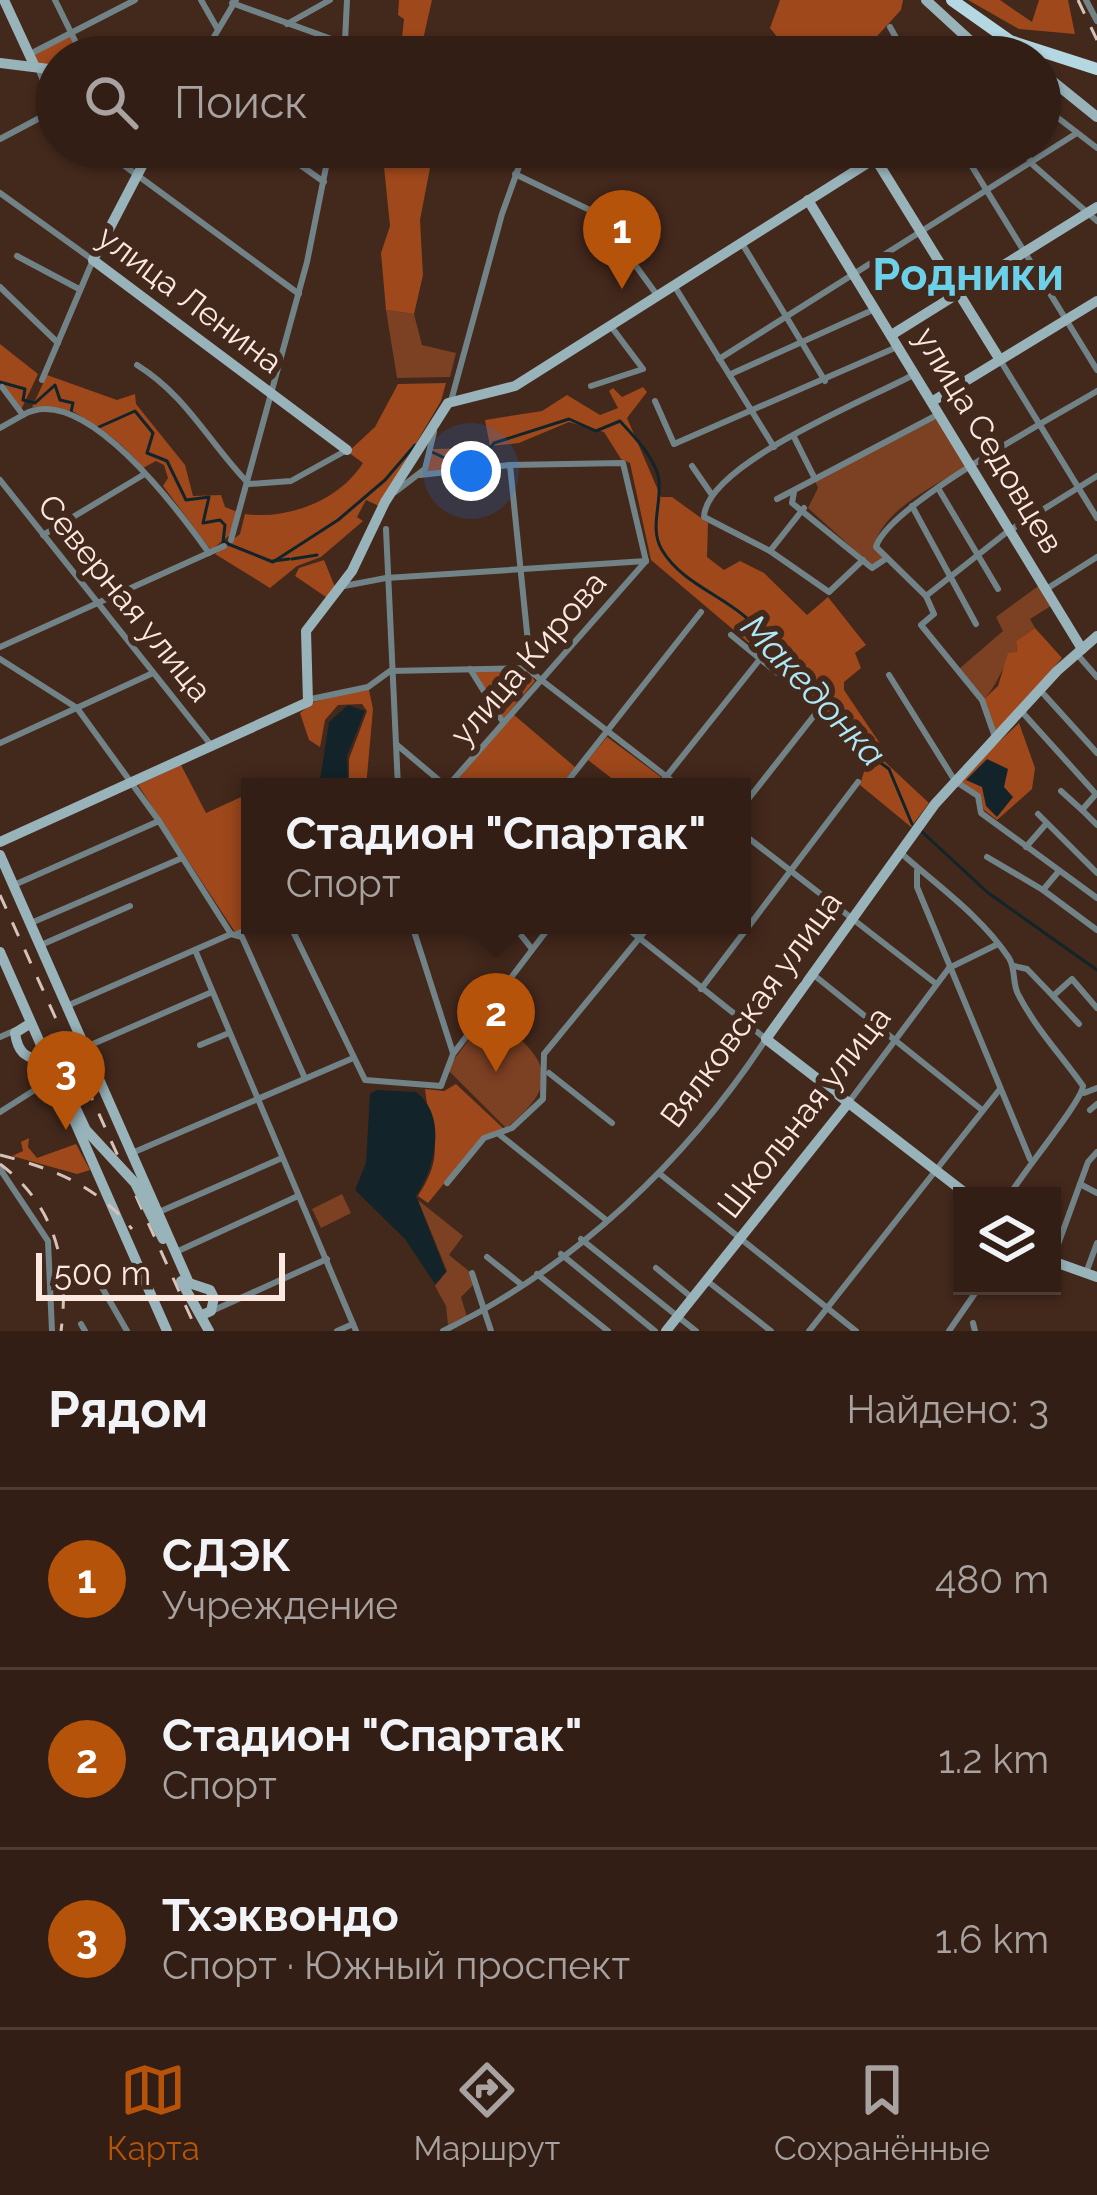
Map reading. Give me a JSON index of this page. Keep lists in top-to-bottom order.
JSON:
{
  "streets": {
    "main road": [
      "улица Ленина",
      "улица Седовцев",
      "Вялковская улица",
      "Школьная улица"
    ],
    "street": ["Северная улица", "улица Кирова"]
  },
  "crossings": [
    ["улица Седовцев", "Вялковская улица"]
  ],
  "districts": ["Родники"],
  "water": ["Македонка"],
  "scale_bar": "500 m",
  "page": {
    "search": "Поиск",
    "pins": ["1", "2", "3"],
    "popup": ["Стадион \"Спартак\"", "Спорт"],
    "scale": "500 m",
    "heading": ["Рядом", "Найдено: 3"],
    "list": [
      {
        "mark": "1",
        "name": "СДЭК",
        "note": "Учреждение",
        "value": "480 m"
      },
      {
        "mark": "2",
        "name": "Стадион \"Спартак\"",
        "note": "Спорт",
        "value": "1.2 km"
      },
      {
        "mark": "3",
        "name": "Тхэквондо",
        "note": "Спорт · Южный проспект",
        "value": "1.6 km"
      }
    ],
    "nav": ["Карта", "Маршрут", "Сохранённые"]
  }
}
